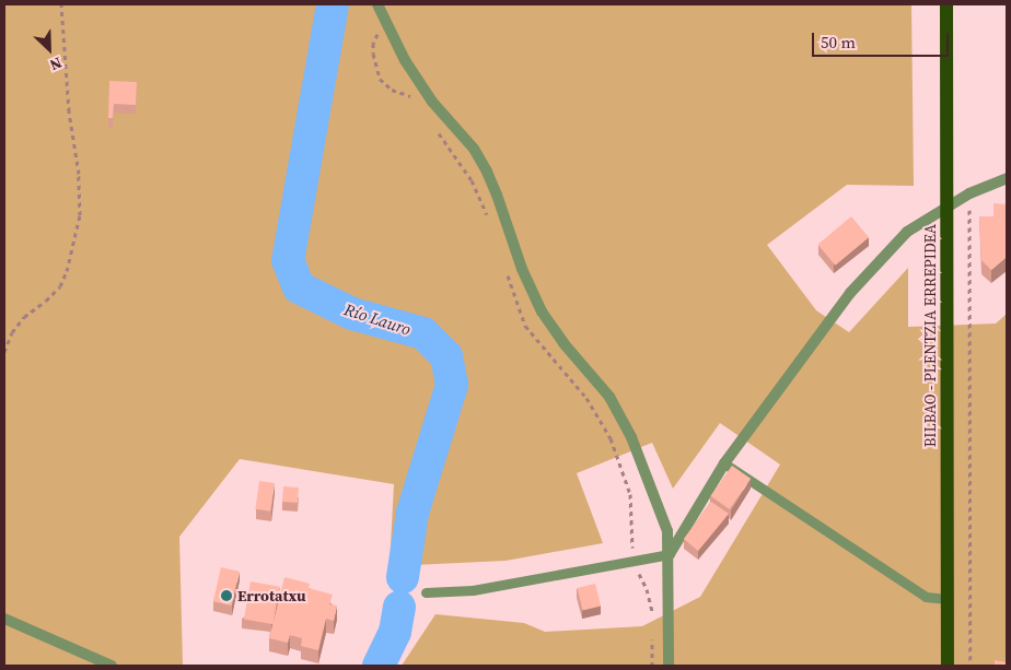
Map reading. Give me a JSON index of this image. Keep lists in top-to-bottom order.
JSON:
{
  "streets": {
    "main road": ["BILBAO - PLENTZIA ERREPIDEA"]
  },
  "water": ["Río Lauro"],
  "places": ["Errotatxu"],
  "scale_bar": "50 m",
  "north": "bottom right"
}
